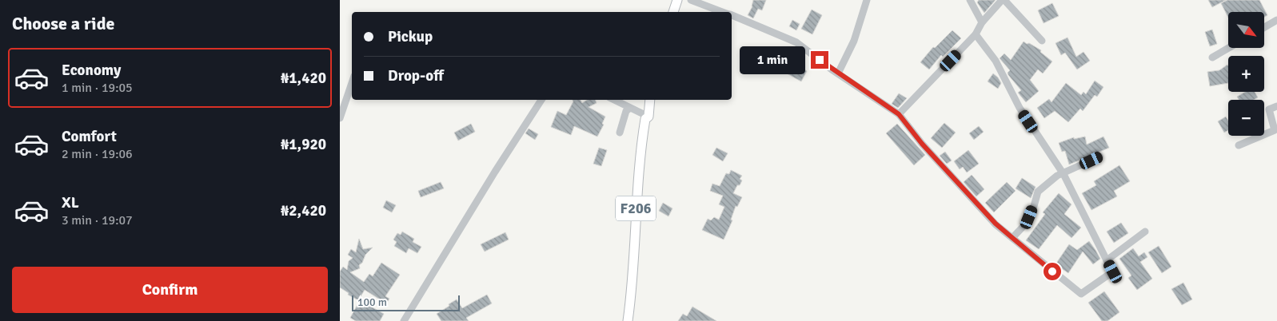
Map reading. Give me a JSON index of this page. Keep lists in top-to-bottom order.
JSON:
{
  "streets": {
    "main road": ["F206"]
  },
  "scale_bar": "100 m",
  "north": "bottom right",
  "page": {
    "heading": "Choose a ride",
    "map_buttons": ["+", "−"],
    "banner": ["Pickup", "Drop-off"],
    "bubble": "1 min",
    "list": [
      {
        "name": "Economy",
        "note": "1 min · 19:05",
        "value": "₦1,420"
      },
      {
        "name": "Comfort",
        "note": "2 min · 19:06",
        "value": "₦1,920"
      },
      {
        "name": "XL",
        "note": "3 min · 19:07",
        "value": "₦2,420"
      }
    ],
    "buttons": "Confirm",
    "scale": "100 m"
  }
}
